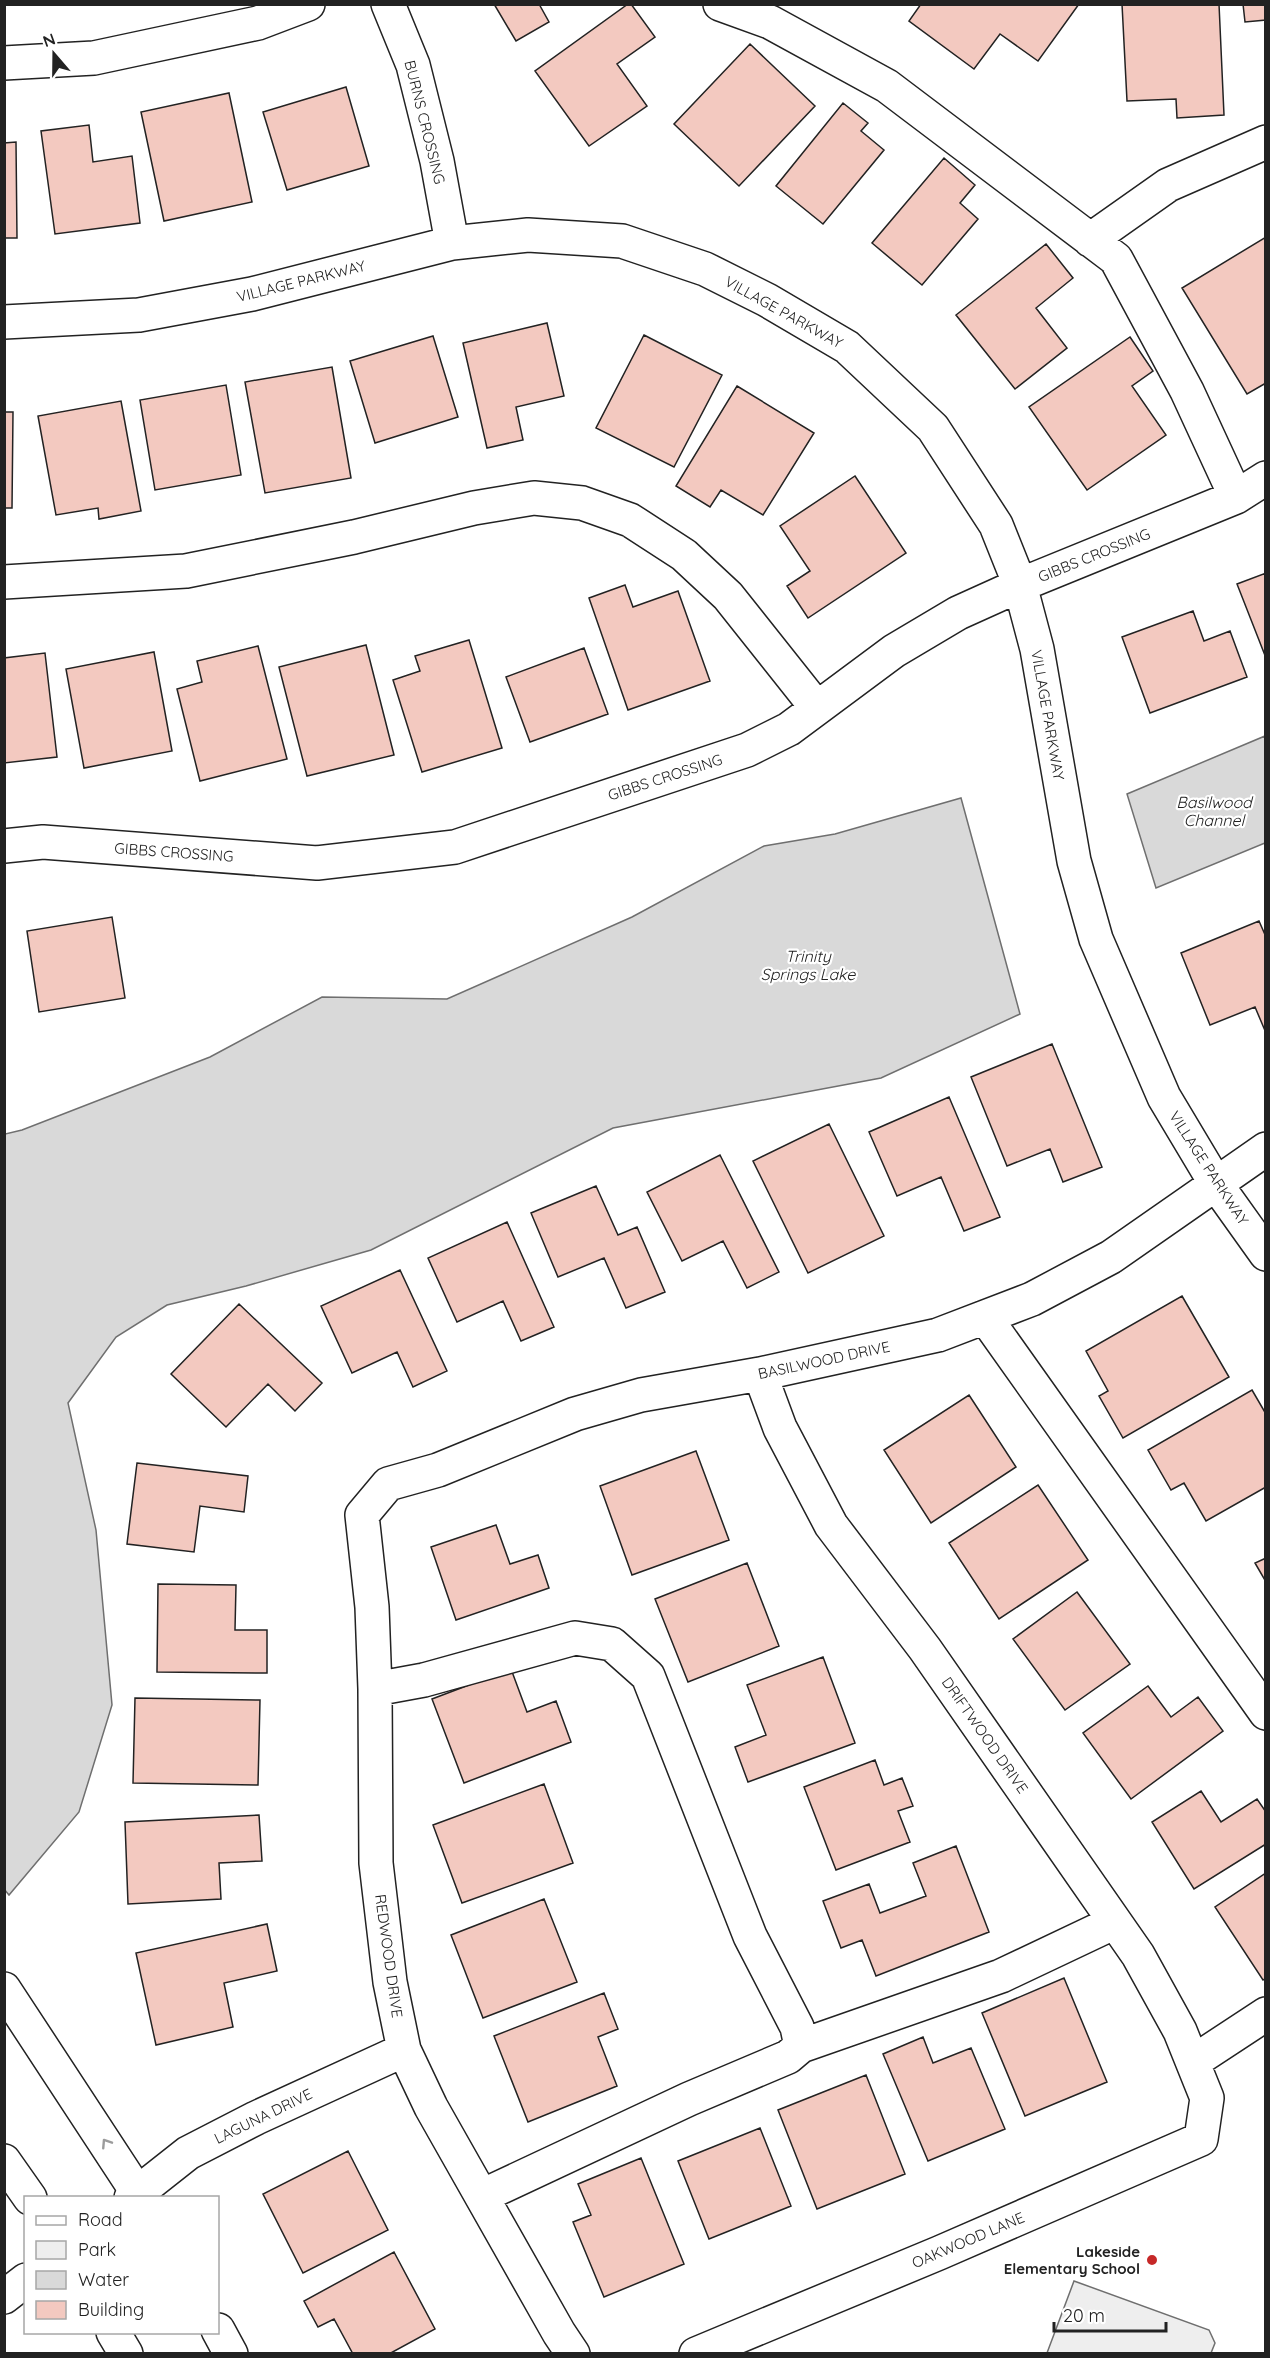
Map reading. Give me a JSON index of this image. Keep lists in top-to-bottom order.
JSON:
{
  "streets": {
    "street": [
      "BURNS CROSSING",
      "VILLAGE PARKWAY",
      "GIBBS CROSSING",
      "BASILWOOD DRIVE",
      "DRIFTWOOD DRIVE",
      "REDWOOD DRIVE",
      "LAGUNA DRIVE",
      "OAKWOOD LANE"
    ]
  },
  "crossings": [
    ["BURNS CROSSING", "VILLAGE PARKWAY"],
    ["VILLAGE PARKWAY", "GIBBS CROSSING"],
    ["VILLAGE PARKWAY", "BASILWOOD DRIVE"],
    ["BASILWOOD DRIVE", "DRIFTWOOD DRIVE"],
    ["BASILWOOD DRIVE", "REDWOOD DRIVE"],
    ["DRIFTWOOD DRIVE", "OAKWOOD LANE"],
    ["REDWOOD DRIVE", "LAGUNA DRIVE"]
  ],
  "water": ["Basilwood Channel", "Trinity Springs Lake"],
  "places": ["Lakeside Elementary School"],
  "legend": [
    "Road",
    "Park",
    "Water",
    "Building"
  ],
  "scale_bar": "20 m",
  "north": "top"
}
